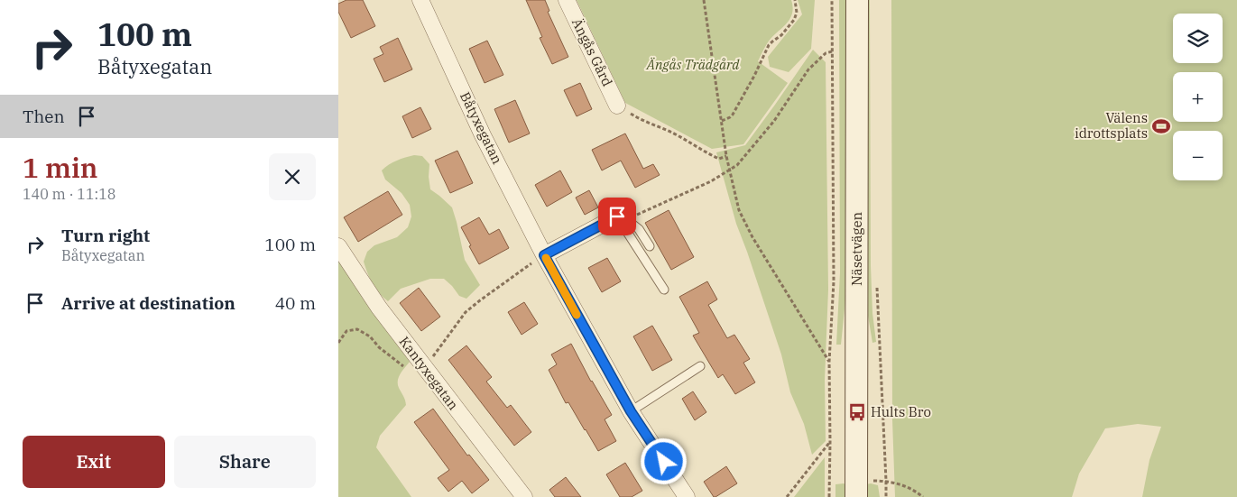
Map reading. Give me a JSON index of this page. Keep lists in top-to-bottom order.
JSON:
{
  "streets": {
    "street": [
      "Ängås Gård",
      "Båtyxegatan",
      "Näsetvägen",
      "Kantyxegatan"
    ]
  },
  "parks": ["Ängås Trädgård"],
  "places": {
    "sports": ["Välens idrottsplats"],
    "bus stop": ["Hults Bro"]
  },
  "page": {
    "turn": ["100 m", "Båtyxegatan"],
    "map_buttons": ["+", "−"],
    "then": "Then",
    "heading": ["1 min", "140 m · 11:18"],
    "list": [
      {
        "name": "Turn right",
        "note": "Båtyxegatan",
        "value": "100 m"
      },
      {
        "name": "Arrive at destination",
        "value": "40 m"
      }
    ],
    "buttons": ["Exit", "Share"]
  }
}
